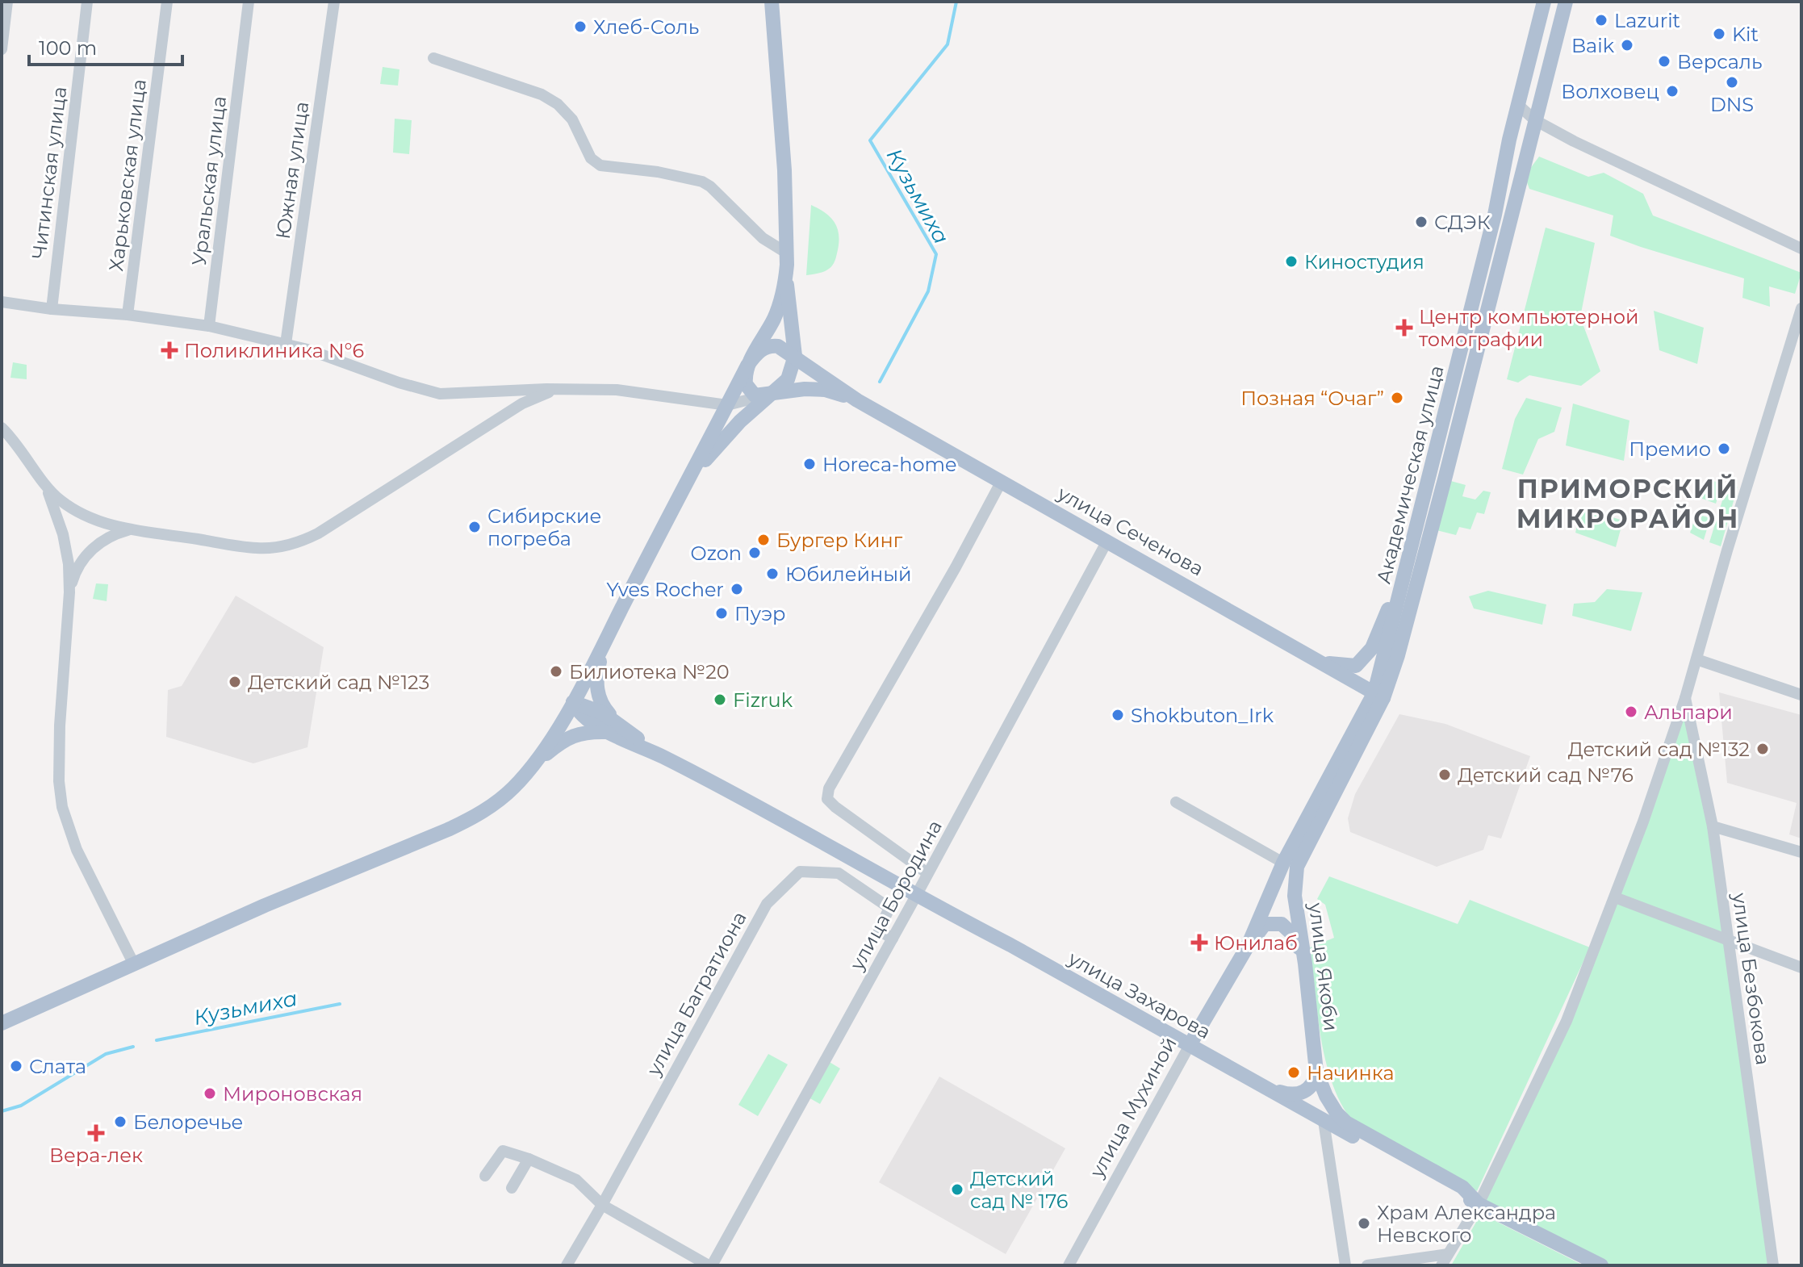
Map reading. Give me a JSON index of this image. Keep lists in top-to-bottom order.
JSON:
{
  "streets": {
    "main road": [
      "Академическая улица",
      "улица Сеченова",
      "улица Якоби",
      "улица Захарова",
      "улица Мухиной"
    ],
    "street": [
      "Южная улица",
      "Читинская улица",
      "Харьковская улица",
      "Уральская улица",
      "улица Бородина",
      "улица Безбокова",
      "улица Багратиона"
    ]
  },
  "crossings": [
    ["Академическая улица", "улица Сеченова"],
    ["Академическая улица", "улица Мухиной"],
    ["улица Сеченова", "улица Бородина"],
    ["улица Сеченова", "улица Мухиной"],
    ["улица Бородина", "улица Багратиона"],
    ["улица Бородина", "улица Захарова"],
    ["улица Якоби", "улица Безбокова"],
    ["улица Якоби", "улица Захарова"],
    ["улица Якоби", "улица Мухиной"],
    ["улица Безбокова", "улица Захарова"],
    ["улица Захарова", "улица Мухиной"]
  ],
  "districts": ["ПРИМОРСКИЙ МИКРОРАЙОН"],
  "water": ["Кузьмиха"],
  "places": {
    "other": [
      "Lazurit",
      "Хлеб-Соль",
      "Kit",
      "Baik",
      "Версаль",
      "DNS",
      "Волховец",
      "СДЭК",
      "Киностудия",
      "Позная “Очаг”",
      "Премио",
      "Horeca-home",
      "Сибирские погреба",
      "Бургер Кинг",
      "Ozon",
      "Юбилейный",
      "Yves Rocher",
      "Пуэр",
      "Билиотека №20",
      "Детский сад №123",
      "Fizruk",
      "Альпари",
      "Shokbuton_Irk",
      "Детский сад №132",
      "Детский сад №76",
      "Слата",
      "Начинка",
      "Мироновская",
      "Белоречье",
      "Детский сад № 176",
      "Храм Александра Невского"
    ],
    "health": [
      "Центр компьютерной томографии",
      "Поликлиника N°6",
      "Юнилаб",
      "Вера-лек"
    ]
  },
  "scale_bar": "100 m"
}
